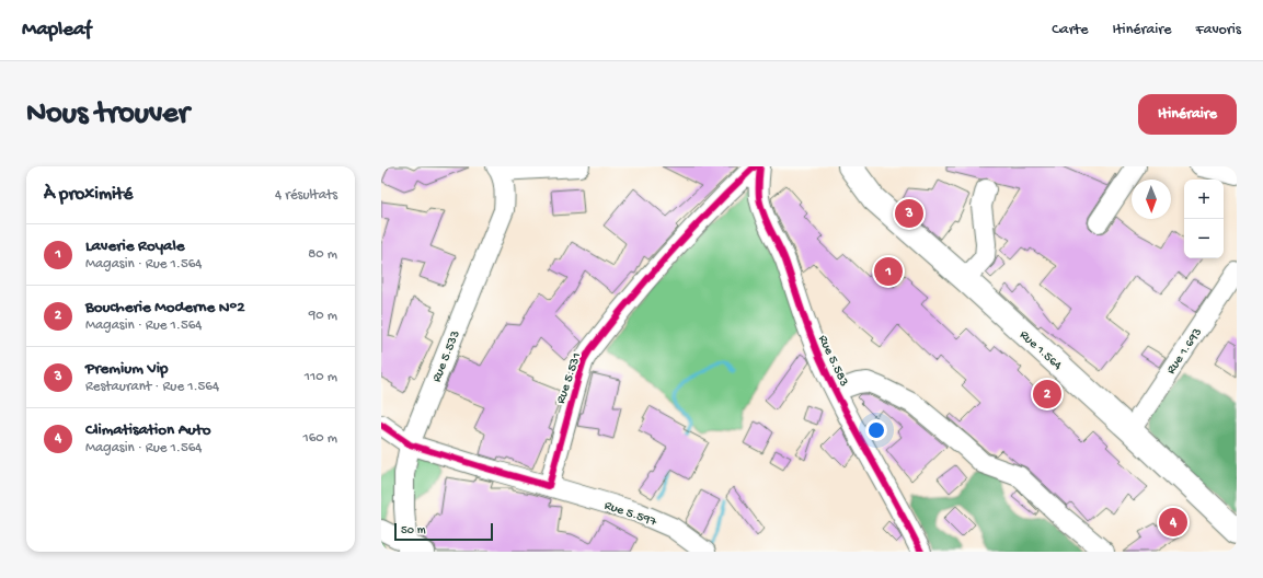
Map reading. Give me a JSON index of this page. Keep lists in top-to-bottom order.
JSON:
{
  "streets": {
    "main road": ["Rue 1.564"],
    "street": [
      "Rue 1.693",
      "Rue 5.533",
      "Rue 5.583",
      "Rue 5.531",
      "Rue 5.597"
    ]
  },
  "crossings": [
    ["Rue 1.564", "Rue 1.693"],
    ["Rue 5.531", "Rue 5.597"]
  ],
  "scale_bar": "50 m",
  "north": "bottom",
  "page": {
    "header": "Mapleaf",
    "nav": ["Carte", "Itinéraire", "Favoris"],
    "buttons": "Itinéraire",
    "title": "Nous trouver",
    "heading": ["À proximité", "4 résultats"],
    "map_buttons": ["+", "−"],
    "pins": [
      "3",
      "1",
      "2",
      "4"
    ],
    "list": [
      {
        "mark": "1",
        "name": "Laverie Royale",
        "note": "Magasin · Rue 1.564",
        "value": "80 m"
      },
      {
        "mark": "2",
        "name": "Boucherie Moderne N°2",
        "note": "Magasin · Rue 1.564",
        "value": "90 m"
      },
      {
        "mark": "3",
        "name": "Premium Vip",
        "note": "Restaurant · Rue 1.564",
        "value": "110 m"
      },
      {
        "mark": "4",
        "name": "Climatisation Auto",
        "note": "Magasin · Rue 1.564",
        "value": "160 m"
      }
    ],
    "scale": "50 m"
  }
}
